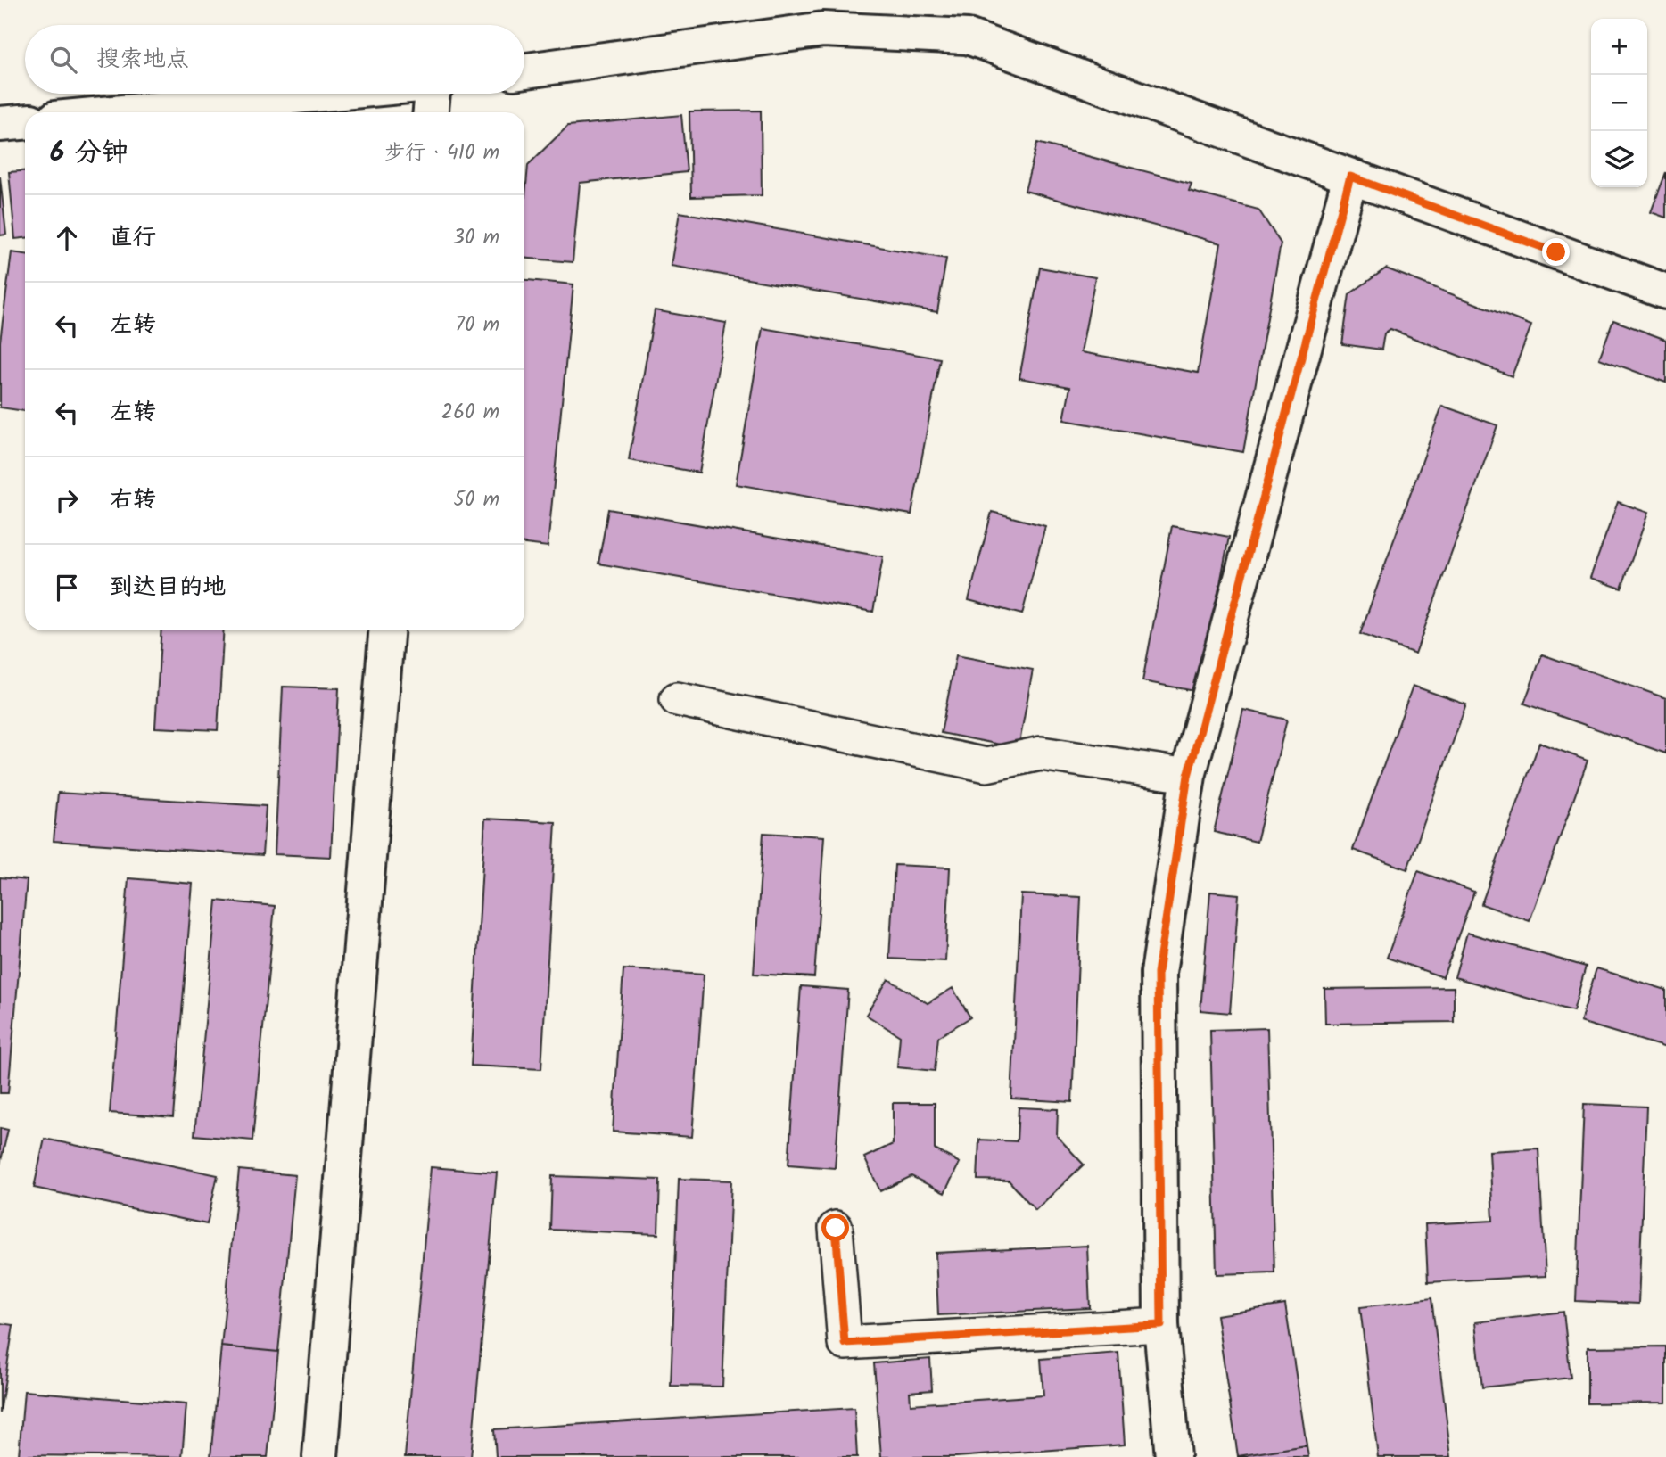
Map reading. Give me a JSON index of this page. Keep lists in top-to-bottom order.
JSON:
{
  "page": {
    "map_buttons": ["+", "−"],
    "search": "搜索地点",
    "heading": ["6 分钟", "步行 · 410 m"],
    "list": [
      ["直行", "30 m"],
      ["左转", "70 m"],
      ["左转", "260 m"],
      ["右转", "50 m"],
      "到达目的地"
    ]
  }
}
